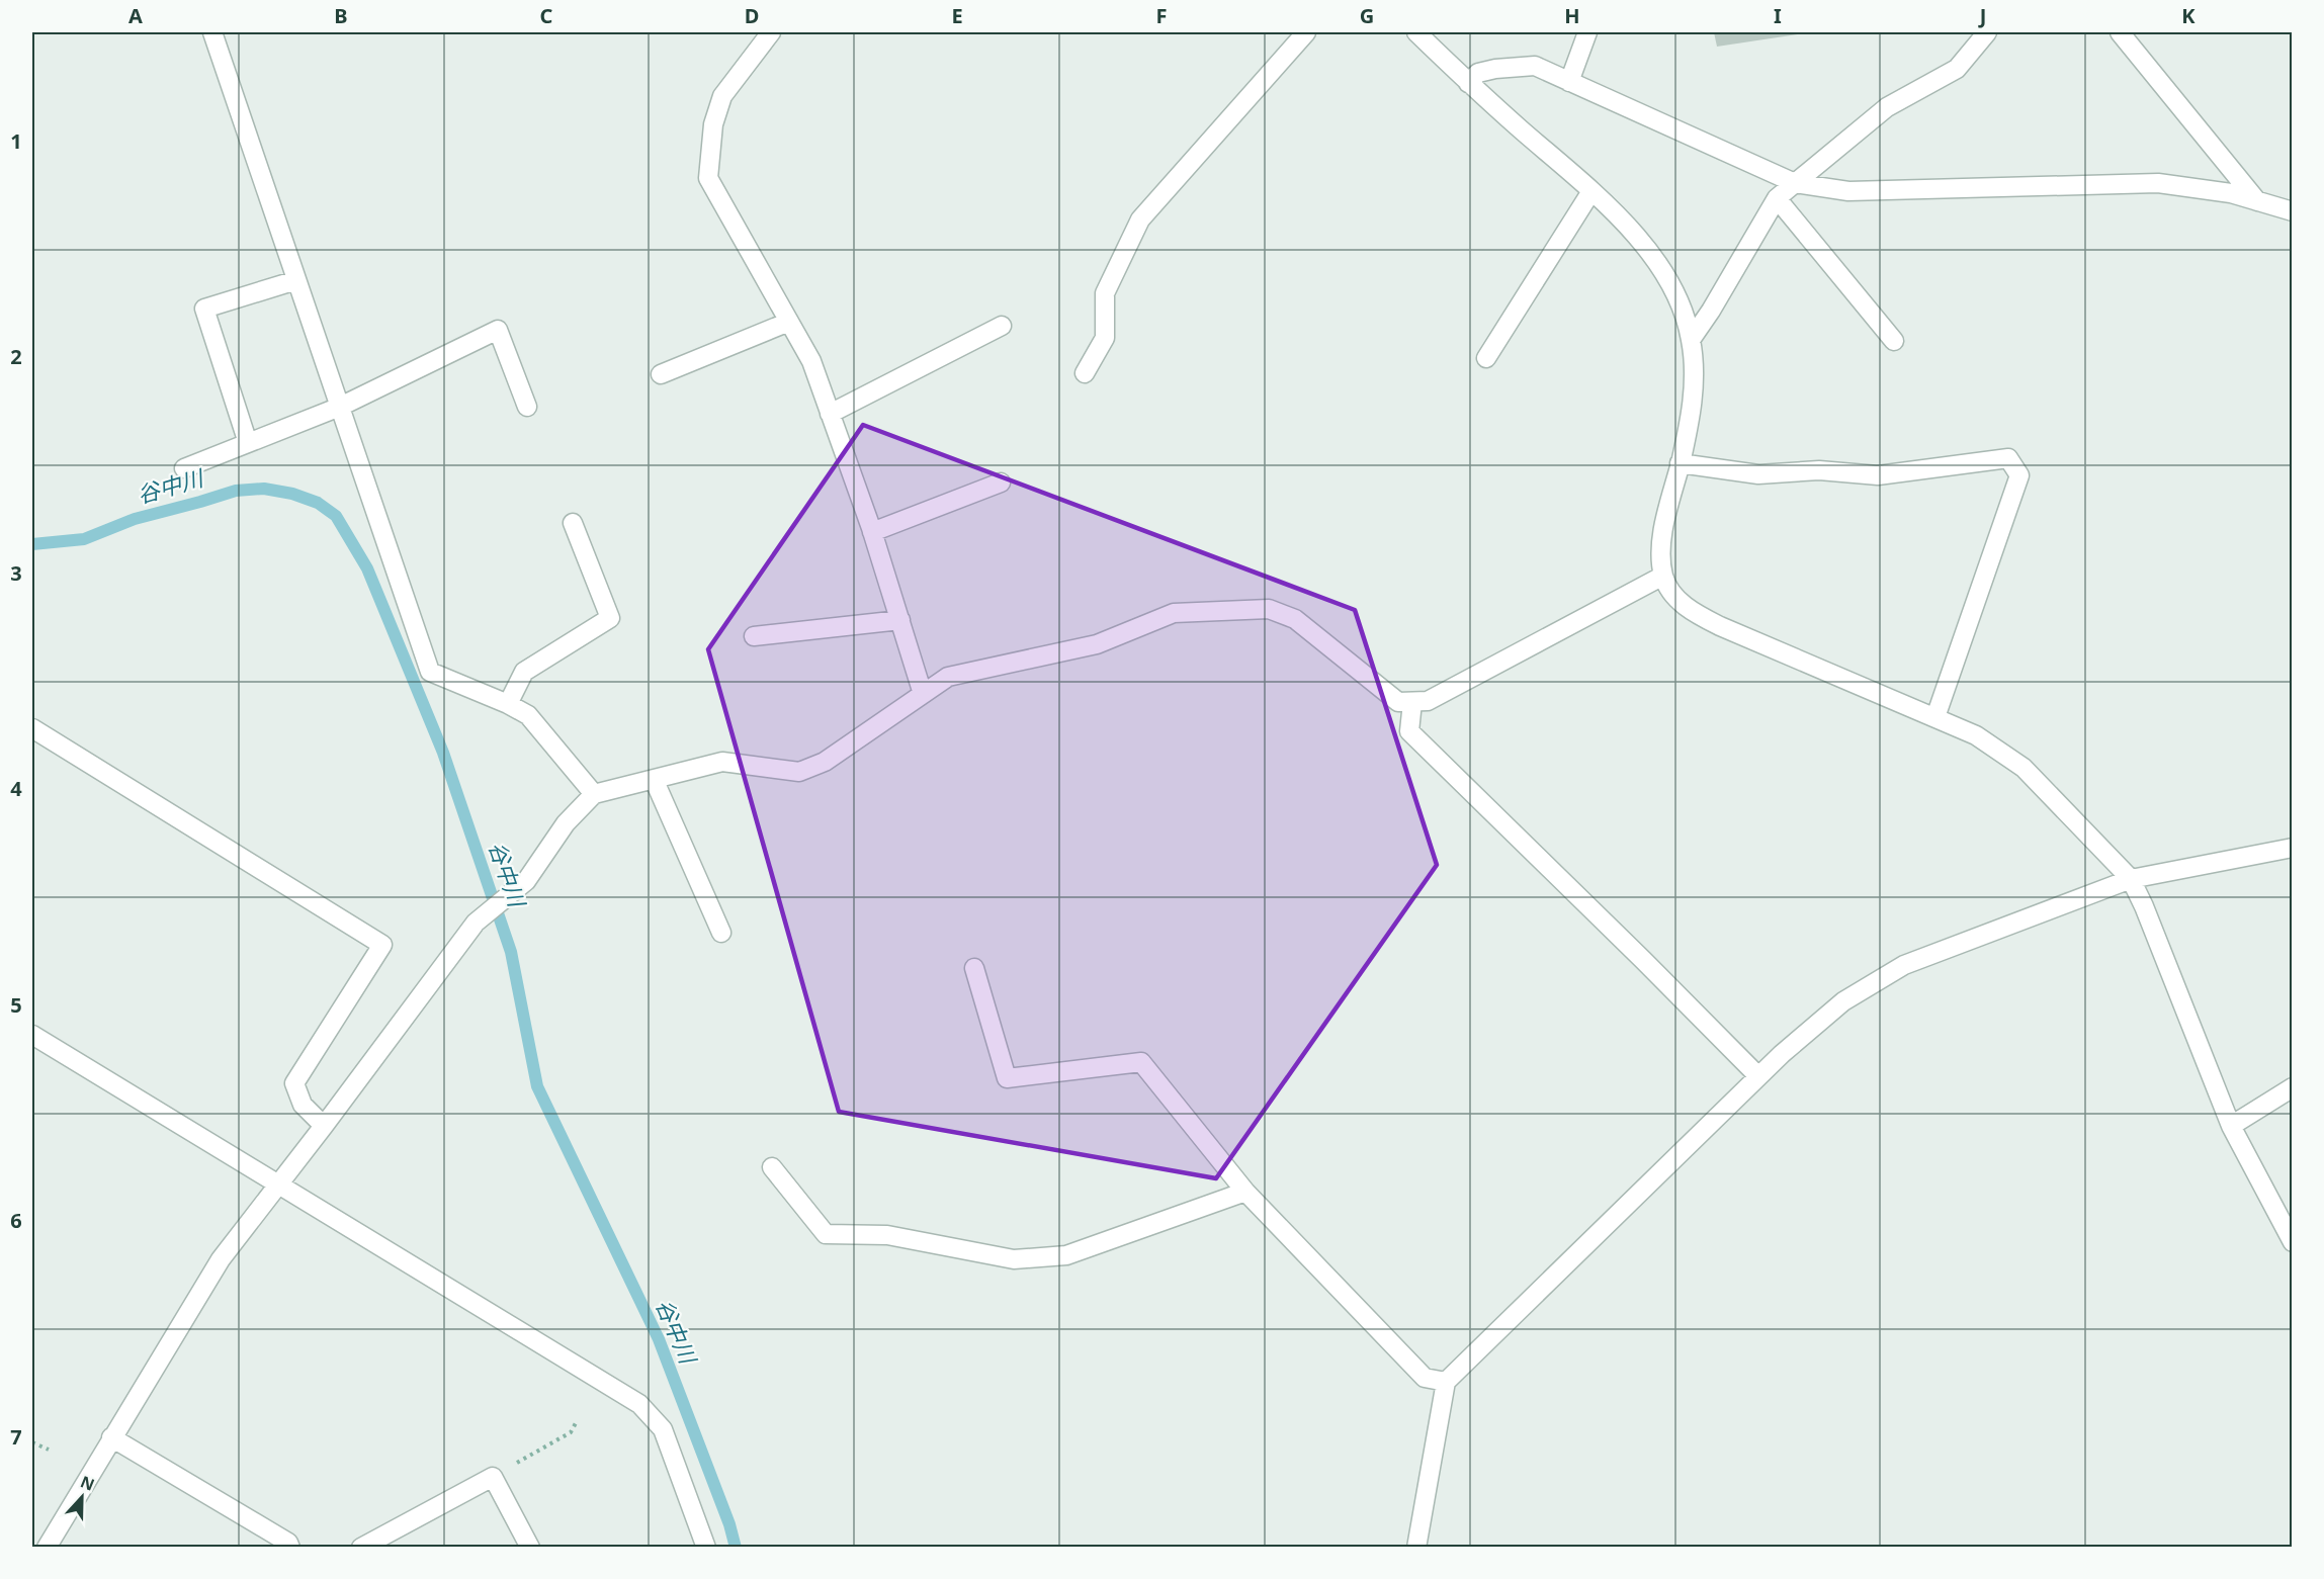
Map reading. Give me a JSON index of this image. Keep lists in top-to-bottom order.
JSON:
{
  "water": ["谷中川"],
  "north": "top",
  "grid": {
    "columns": [
      "A",
      "B",
      "C",
      "D",
      "E",
      "F",
      "G",
      "H",
      "I",
      "J",
      "K"
    ],
    "rows": [
      "1",
      "2",
      "3",
      "4",
      "5",
      "6",
      "7"
    ]
  }
}
